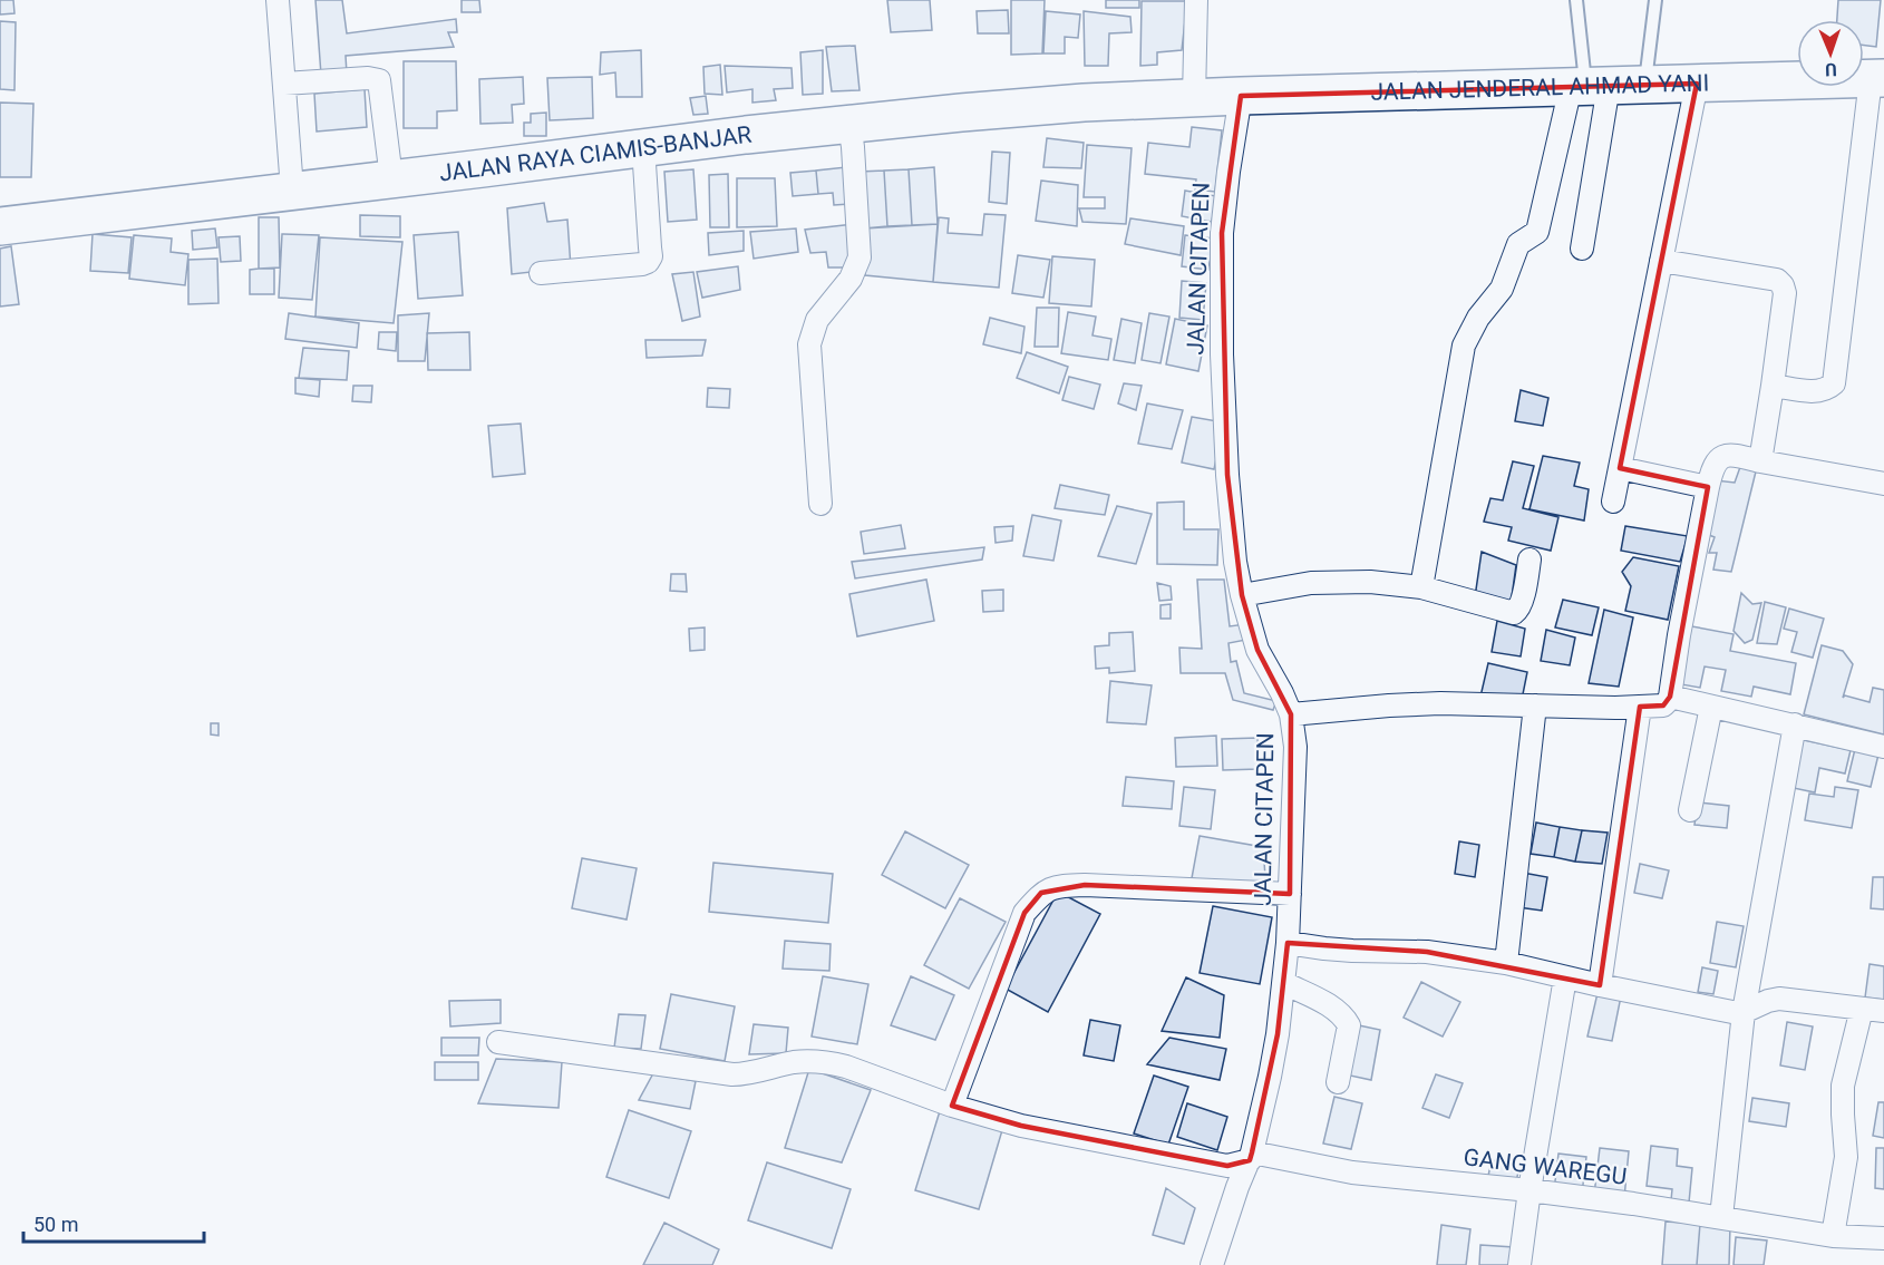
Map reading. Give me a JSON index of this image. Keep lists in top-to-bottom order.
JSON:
{
  "streets": {
    "highway": ["JALAN JENDERAL AHMAD YANI", "JALAN RAYA CIAMIS-BANJAR"],
    "street": ["JALAN CITAPEN", "GANG WAREGU"]
  },
  "crossings": [
    ["JALAN JENDERAL AHMAD YANI", "JALAN RAYA CIAMIS-BANJAR"],
    ["JALAN JENDERAL AHMAD YANI", "JALAN CITAPEN"],
    ["JALAN CITAPEN", "GANG WAREGU"]
  ],
  "scale_bar": "50 m",
  "north": "bottom"
}
